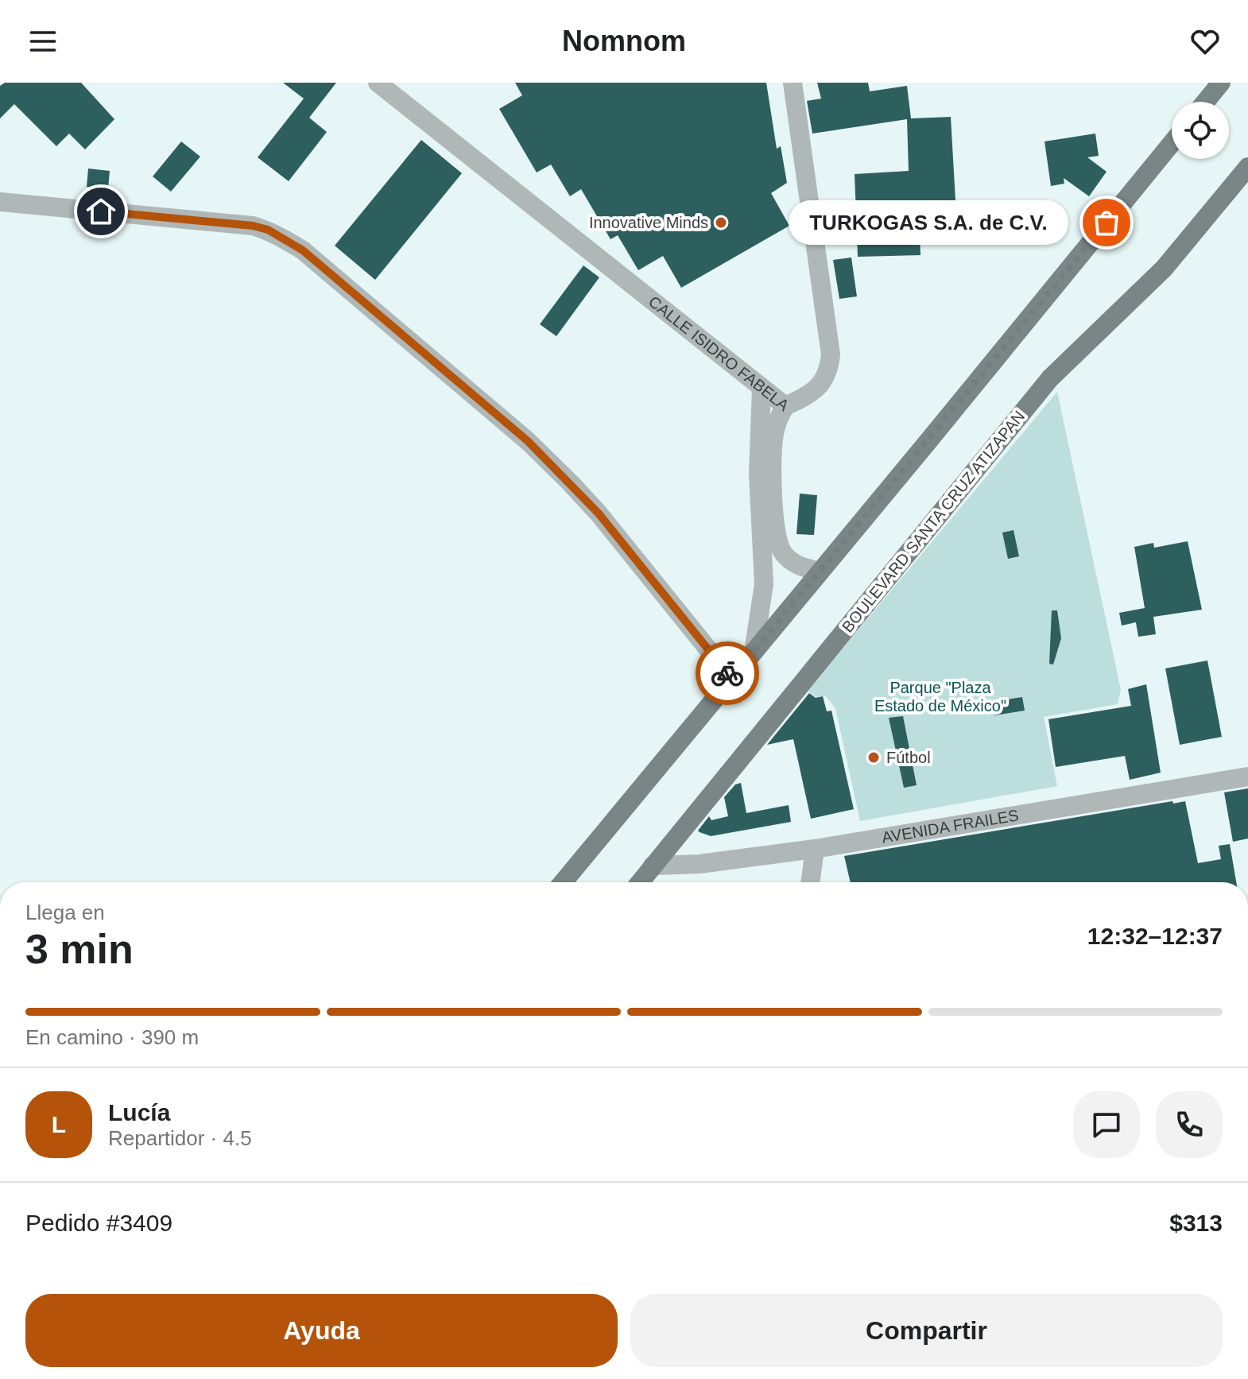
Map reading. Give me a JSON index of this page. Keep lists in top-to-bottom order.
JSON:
{
  "streets": {
    "main road": ["BOULEVARD SANTA CRUZ ATIZAPAN"],
    "street": ["CALLE ISIDRO FABELA", "AVENIDA FRAILES"]
  },
  "crossings": [
    ["BOULEVARD SANTA CRUZ ATIZAPAN", "AVENIDA FRAILES"]
  ],
  "parks": ["Parque \"Plaza Estado de México\""],
  "places": ["Innovative Minds", "TURKOGAS S.A. de C.V.", "Fútbol"],
  "page": {
    "header": "Nomnom",
    "bubble": "TURKOGAS S.A. de C.V.",
    "heading": ["3 min", "Llega en", "12:32–12:37"],
    "panel": [
      "Lucía",
      "Repartidor · 4.5",
      "Pedido #3409",
      "$313"
    ],
    "bar": "En camino · 390 m",
    "round": "L",
    "buttons": ["Ayuda", "Compartir"]
  }
}
